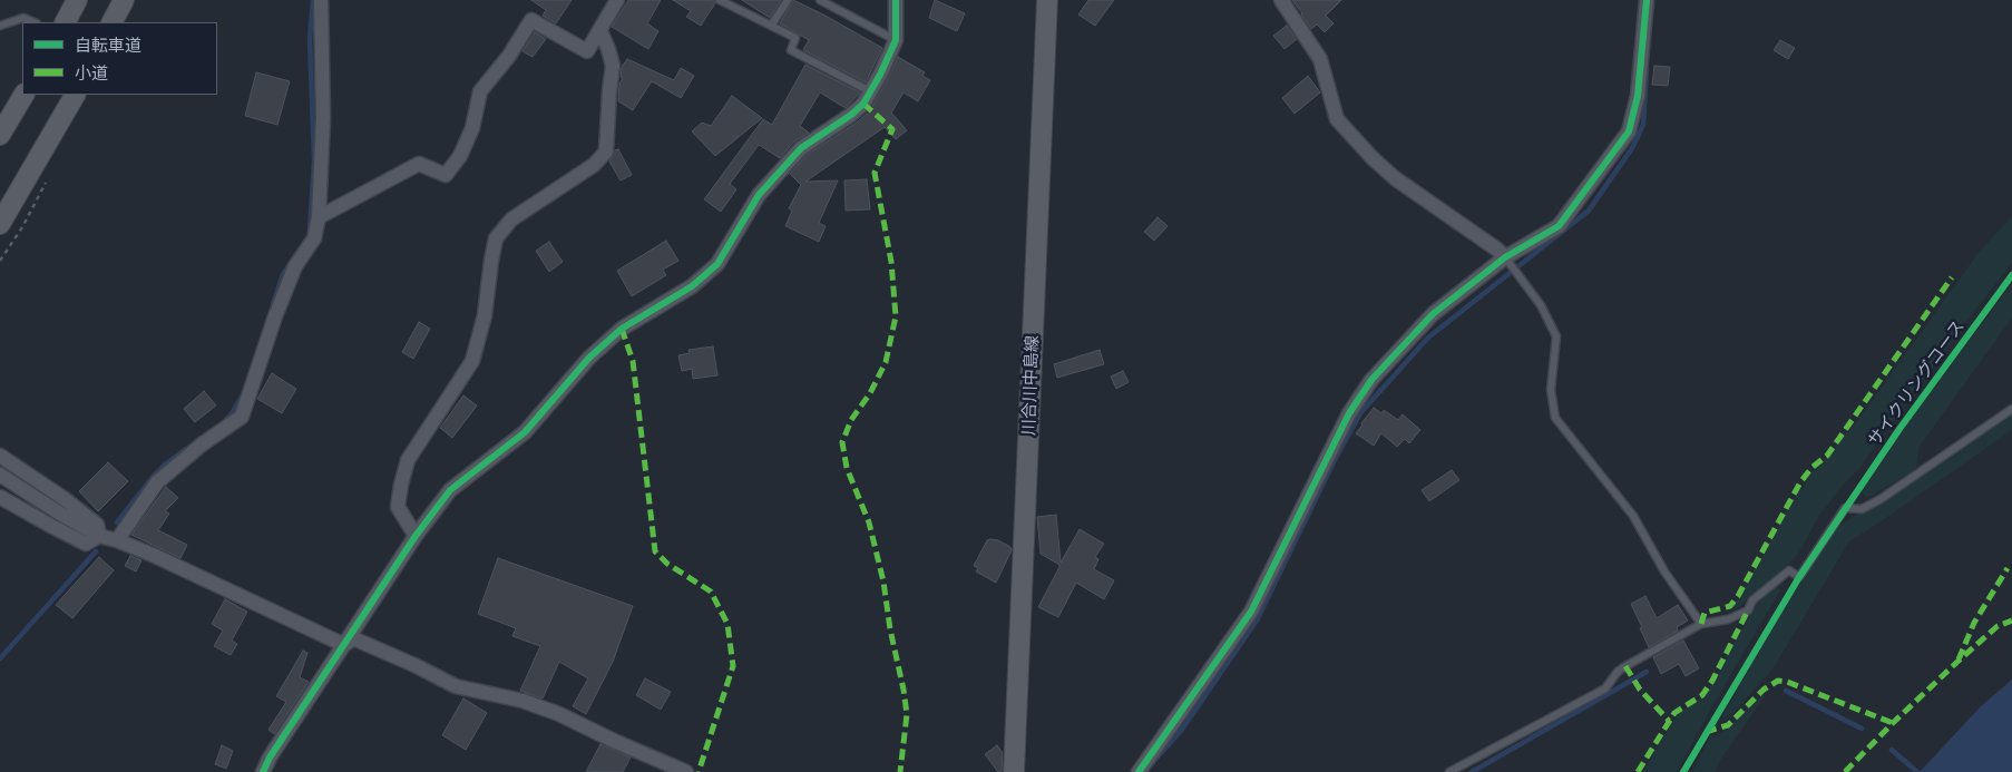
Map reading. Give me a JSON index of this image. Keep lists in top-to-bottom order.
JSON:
{
  "streets": {
    "main road": ["川合川中島線"],
    "cycle path": ["サイクリングコース"]
  },
  "legend": ["自転車道", "小道"]
}
